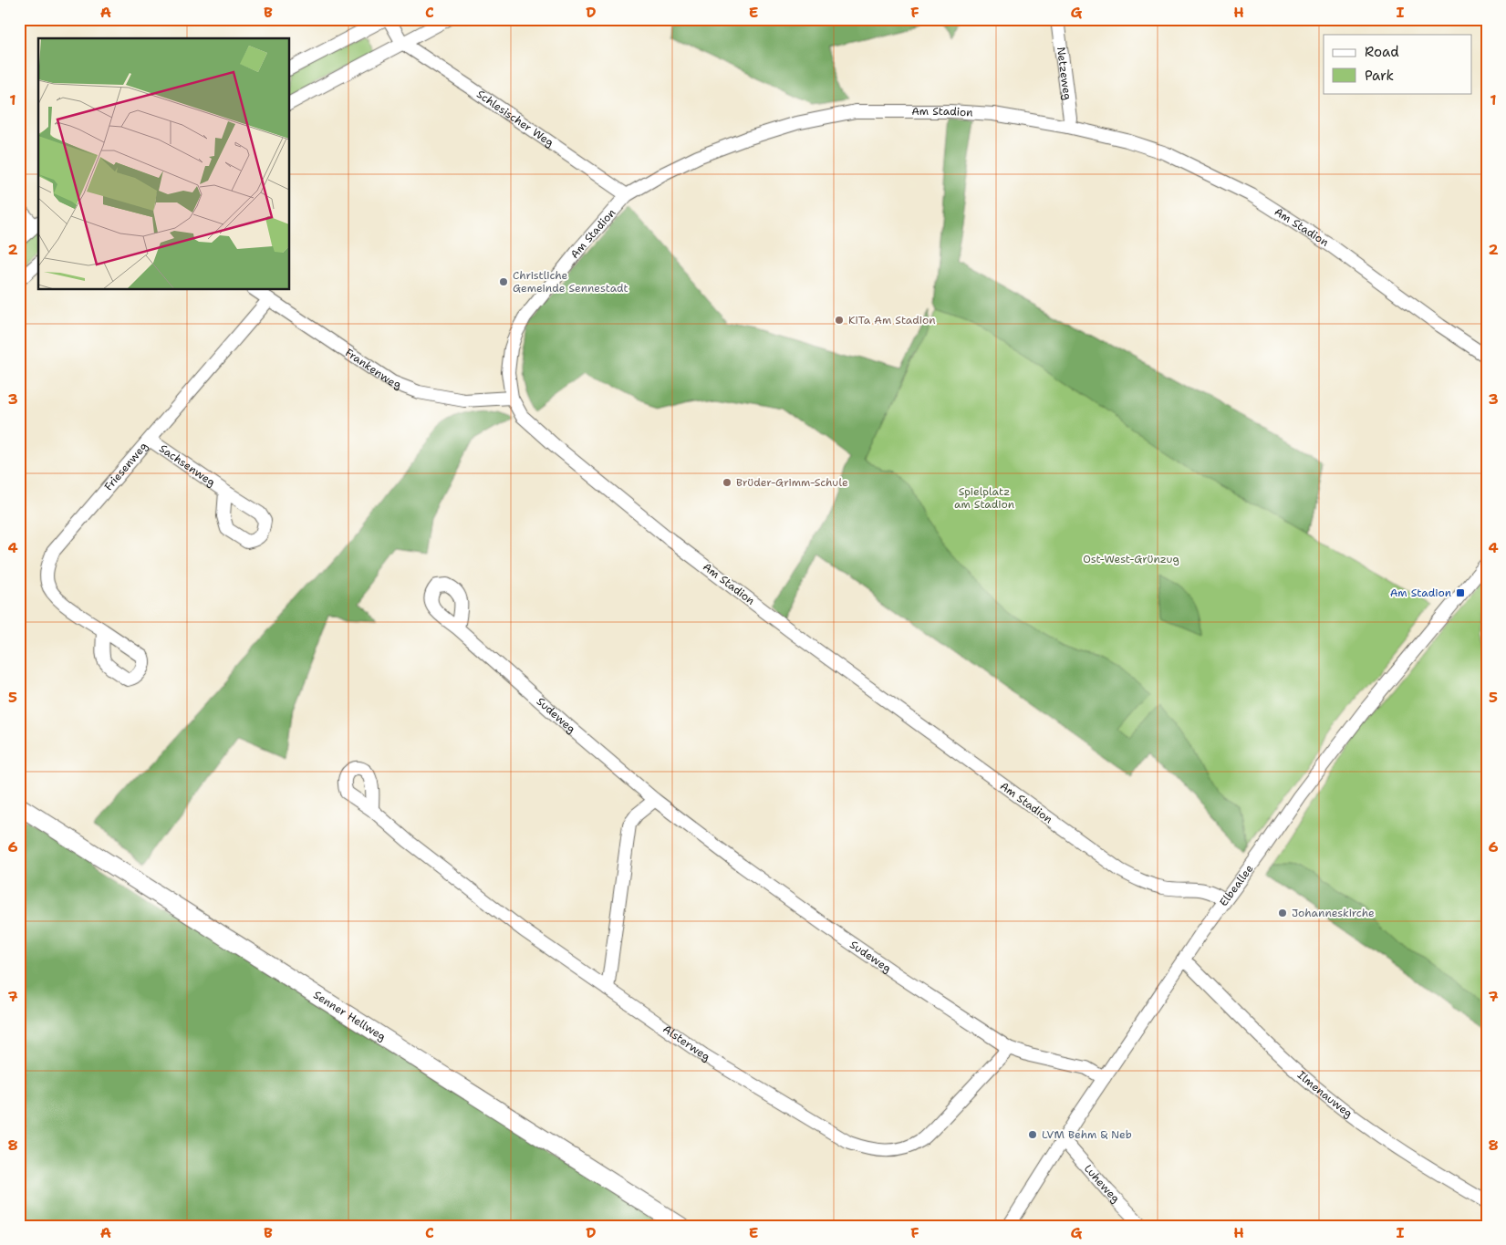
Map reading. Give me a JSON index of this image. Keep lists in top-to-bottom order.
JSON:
{
  "streets": {
    "street": [
      "Netzeweg",
      "Am Stadion",
      "Schlesischer Weg",
      "Frankenweg",
      "Sachsenweg",
      "Friesenweg",
      "Sudeweg",
      "Elbeallee",
      "Senner Hellweg",
      "Alsterweg",
      "Ilmenauweg",
      "Luheweg"
    ]
  },
  "crossings": [
    ["Netzeweg", "Am Stadion"],
    ["Am Stadion", "Schlesischer Weg"],
    ["Am Stadion", "Frankenweg"],
    ["Am Stadion", "Elbeallee"],
    ["Frankenweg", "Friesenweg"],
    ["Sachsenweg", "Friesenweg"],
    ["Sudeweg", "Elbeallee"],
    ["Sudeweg", "Alsterweg"],
    ["Elbeallee", "Ilmenauweg"],
    ["Elbeallee", "Luheweg"]
  ],
  "parks": ["Spielplatz am Stadion", "Ost-West-Grünzug"],
  "places": {
    "other": [
      "Christliche Gemeinde Sennestadt",
      "KiTa Am Stadion",
      "Brüder-Grimm-Schule",
      "Johanneskirche",
      "LVM Behm & Neb"
    ],
    "transit": ["Am Stadion"]
  },
  "legend": ["Road", "Park"],
  "grid": {
    "columns": [
      "A",
      "B",
      "C",
      "D",
      "E",
      "F",
      "G",
      "H",
      "I"
    ],
    "rows": [
      "1",
      "2",
      "3",
      "4",
      "5",
      "6",
      "7",
      "8"
    ]
  }
}
